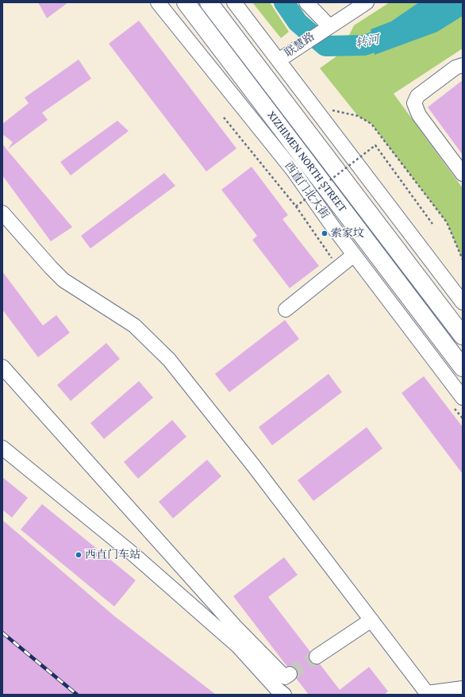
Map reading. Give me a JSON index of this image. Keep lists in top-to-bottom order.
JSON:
{
  "streets": {
    "highway": ["XIZHIMEN NORTH STREET"],
    "street": ["联慧路", "西直门北大街"]
  },
  "water": ["转河"],
  "places": ["索家坟", "西直门车站"]
}
